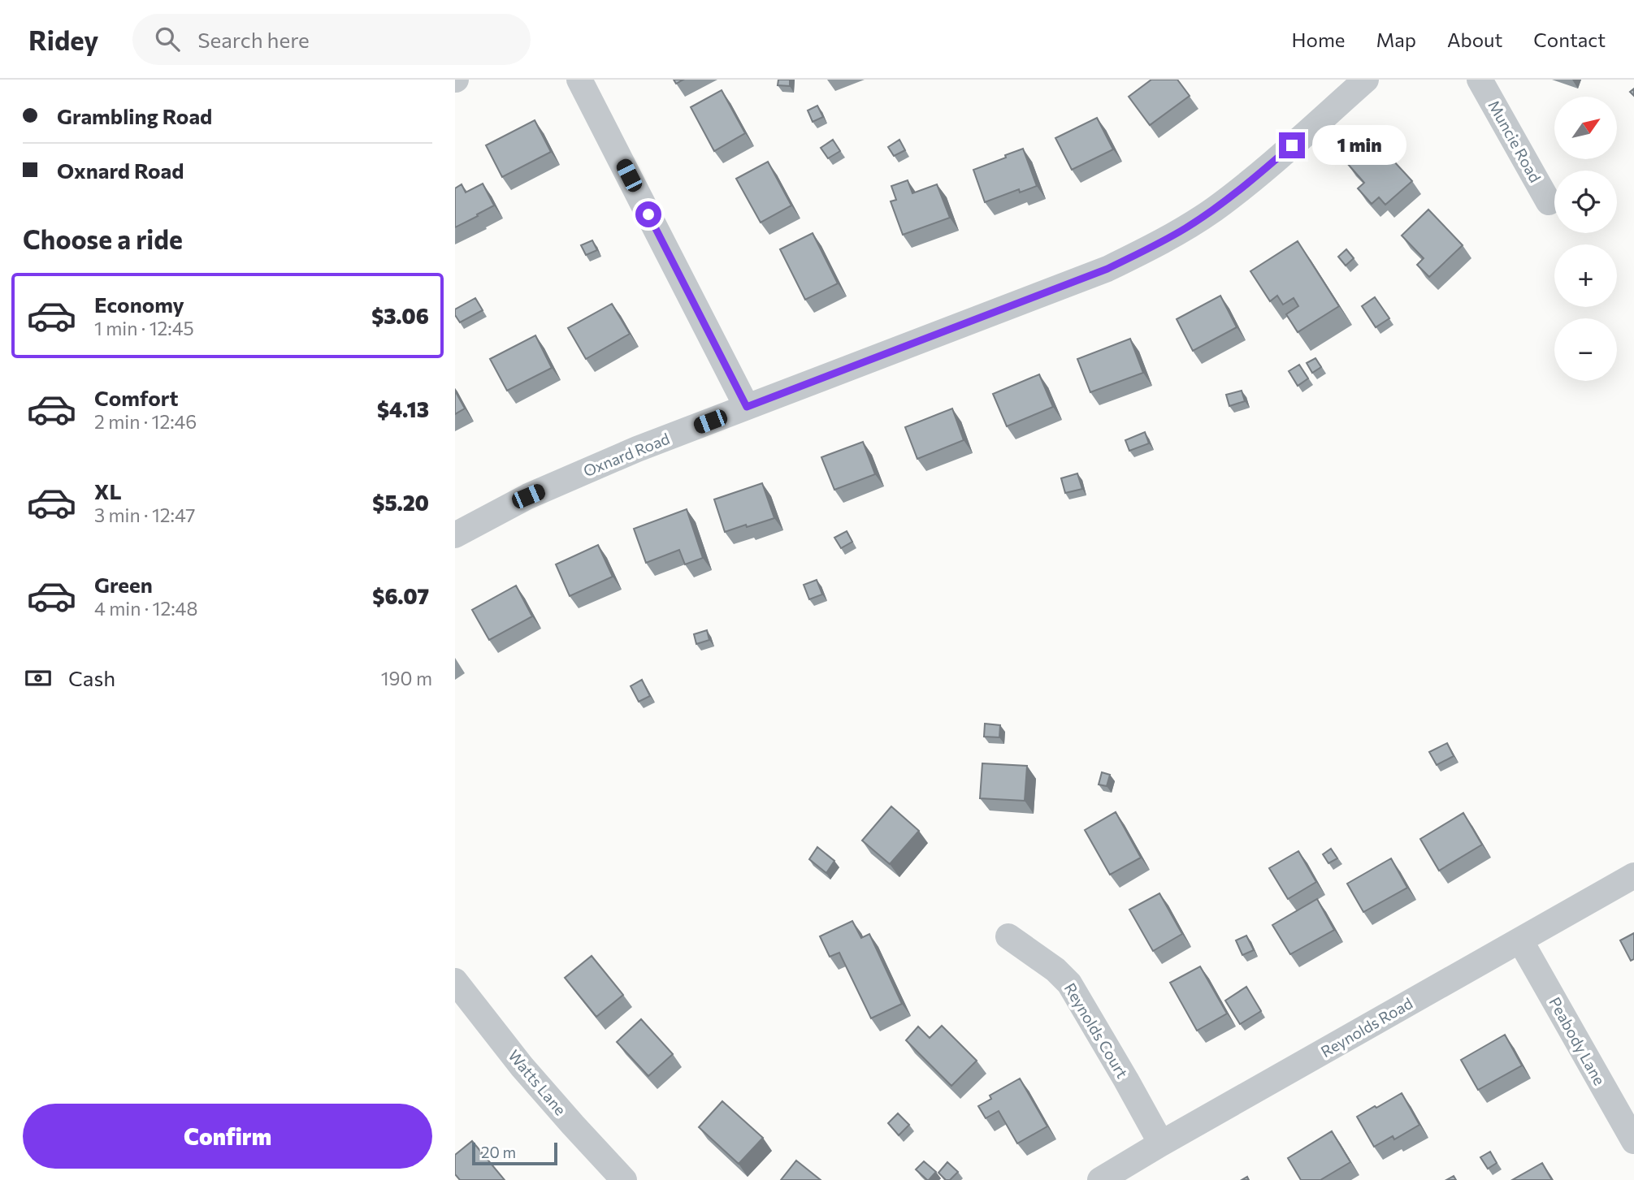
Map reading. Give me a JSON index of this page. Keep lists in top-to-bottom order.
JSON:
{
  "streets": {
    "street": [
      "Muncie Road",
      "Oxnard Road",
      "Reynolds Road",
      "Reynolds Court",
      "Peabody Lane",
      "Watts Lane"
    ]
  },
  "crossings": [
    ["Reynolds Road", "Reynolds Court"],
    ["Reynolds Road", "Peabody Lane"]
  ],
  "scale_bar": "20 m",
  "north": "top right",
  "page": {
    "header": "Ridey",
    "search": "Search here",
    "nav": [
      "Home",
      "Map",
      "About",
      "Contact"
    ],
    "banner": ["Grambling Road", "Oxnard Road"],
    "map_buttons": ["+", "−"],
    "bubble": "1 min",
    "heading": "Choose a ride",
    "list": [
      {
        "name": "Economy",
        "note": "1 min · 12:45",
        "value": "$3.06"
      },
      {
        "name": "Comfort",
        "note": "2 min · 12:46",
        "value": "$4.13"
      },
      {
        "name": "XL",
        "note": "3 min · 12:47",
        "value": "$5.20"
      },
      {
        "name": "Green",
        "note": "4 min · 12:48",
        "value": "$6.07"
      }
    ],
    "pay": ["Cash", "190 m"],
    "buttons": "Confirm",
    "scale": "20 m"
  }
}
